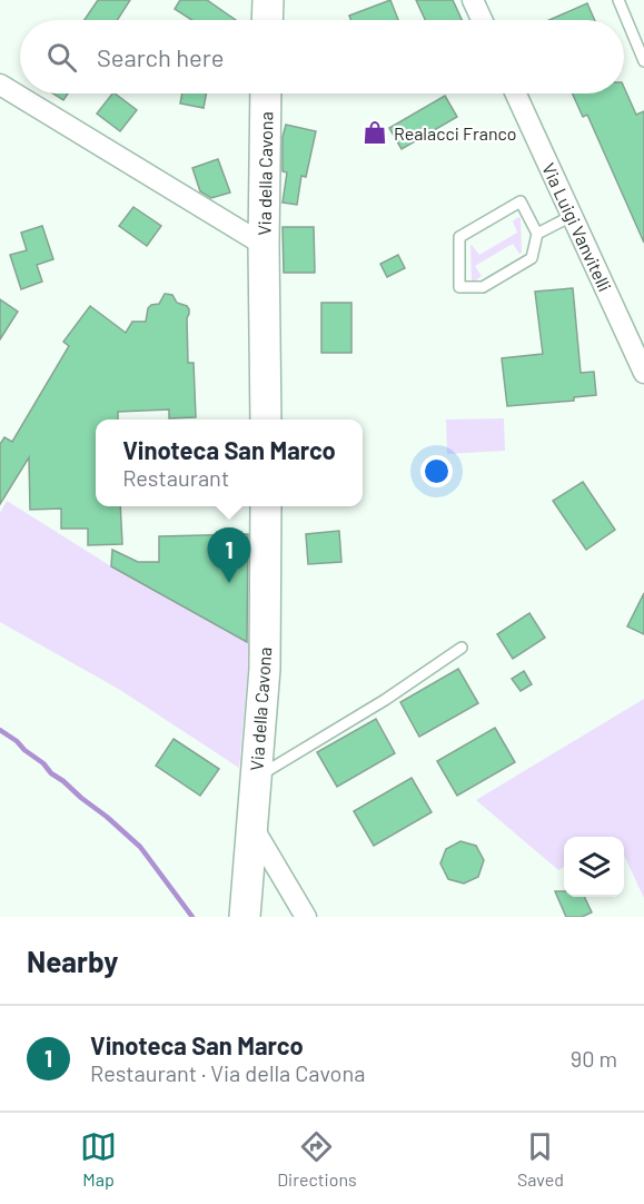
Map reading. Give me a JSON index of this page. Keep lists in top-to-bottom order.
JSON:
{
  "streets": {
    "main road": ["Via della Cavona"],
    "street": ["Via Luigi Vanvitelli"]
  },
  "places": {
    "shop": ["Realacci Franco"]
  },
  "page": {
    "search": "Search here",
    "popup": ["Vinoteca San Marco", "Restaurant"],
    "pins": "1",
    "heading": "Nearby",
    "list": [
      {
        "mark": "1",
        "name": "Vinoteca San Marco",
        "note": "Restaurant · Via della Cavona",
        "value": "90 m"
      }
    ],
    "nav": ["Map", "Directions", "Saved"]
  }
}
